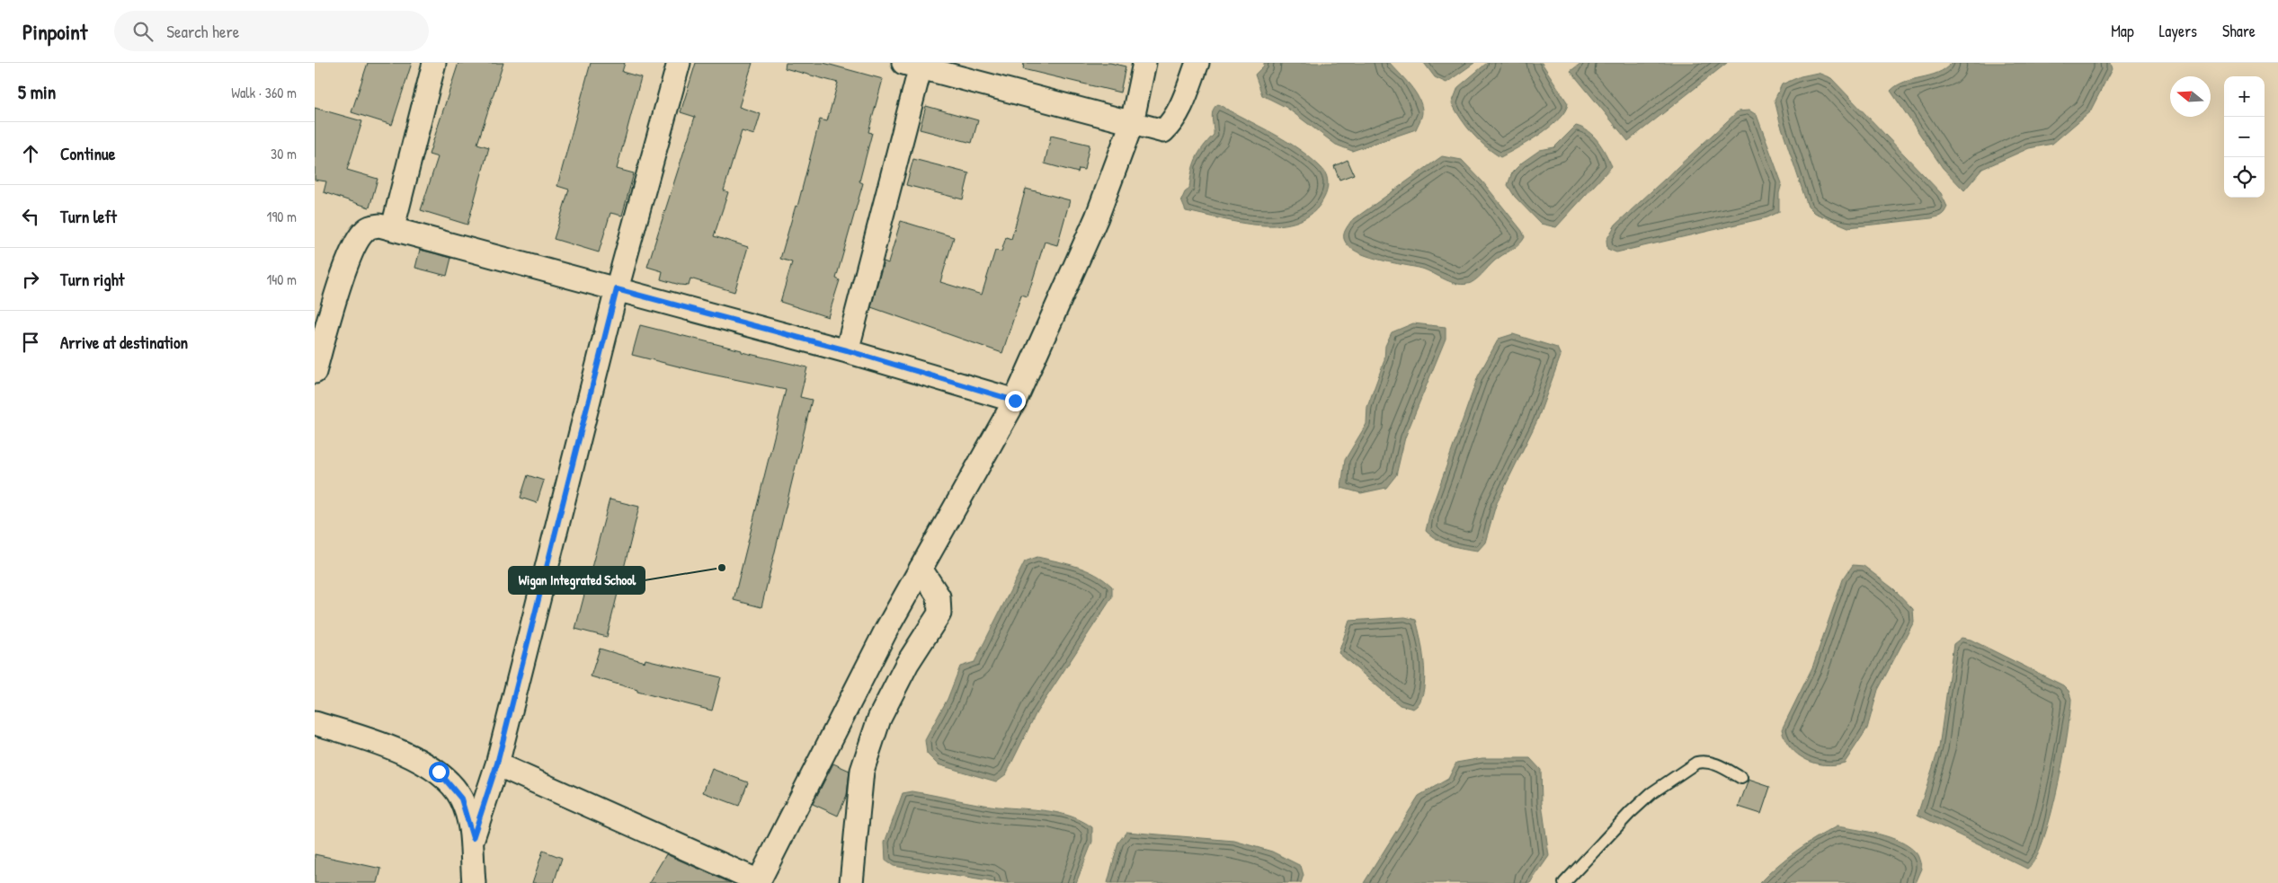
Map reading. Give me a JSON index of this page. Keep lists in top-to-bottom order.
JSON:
{
  "places": ["Wigan Integrated School"],
  "north": "left",
  "page": {
    "header": "Pinpoint",
    "search": "Search here",
    "nav": ["Map", "Layers", "Share"],
    "heading": ["5 min", "Walk · 360 m"],
    "map_buttons": ["+", "−"],
    "list": [
      ["Continue", "30 m"],
      ["Turn left", "190 m"],
      ["Turn right", "140 m"],
      "Arrive at destination"
    ]
  }
}
